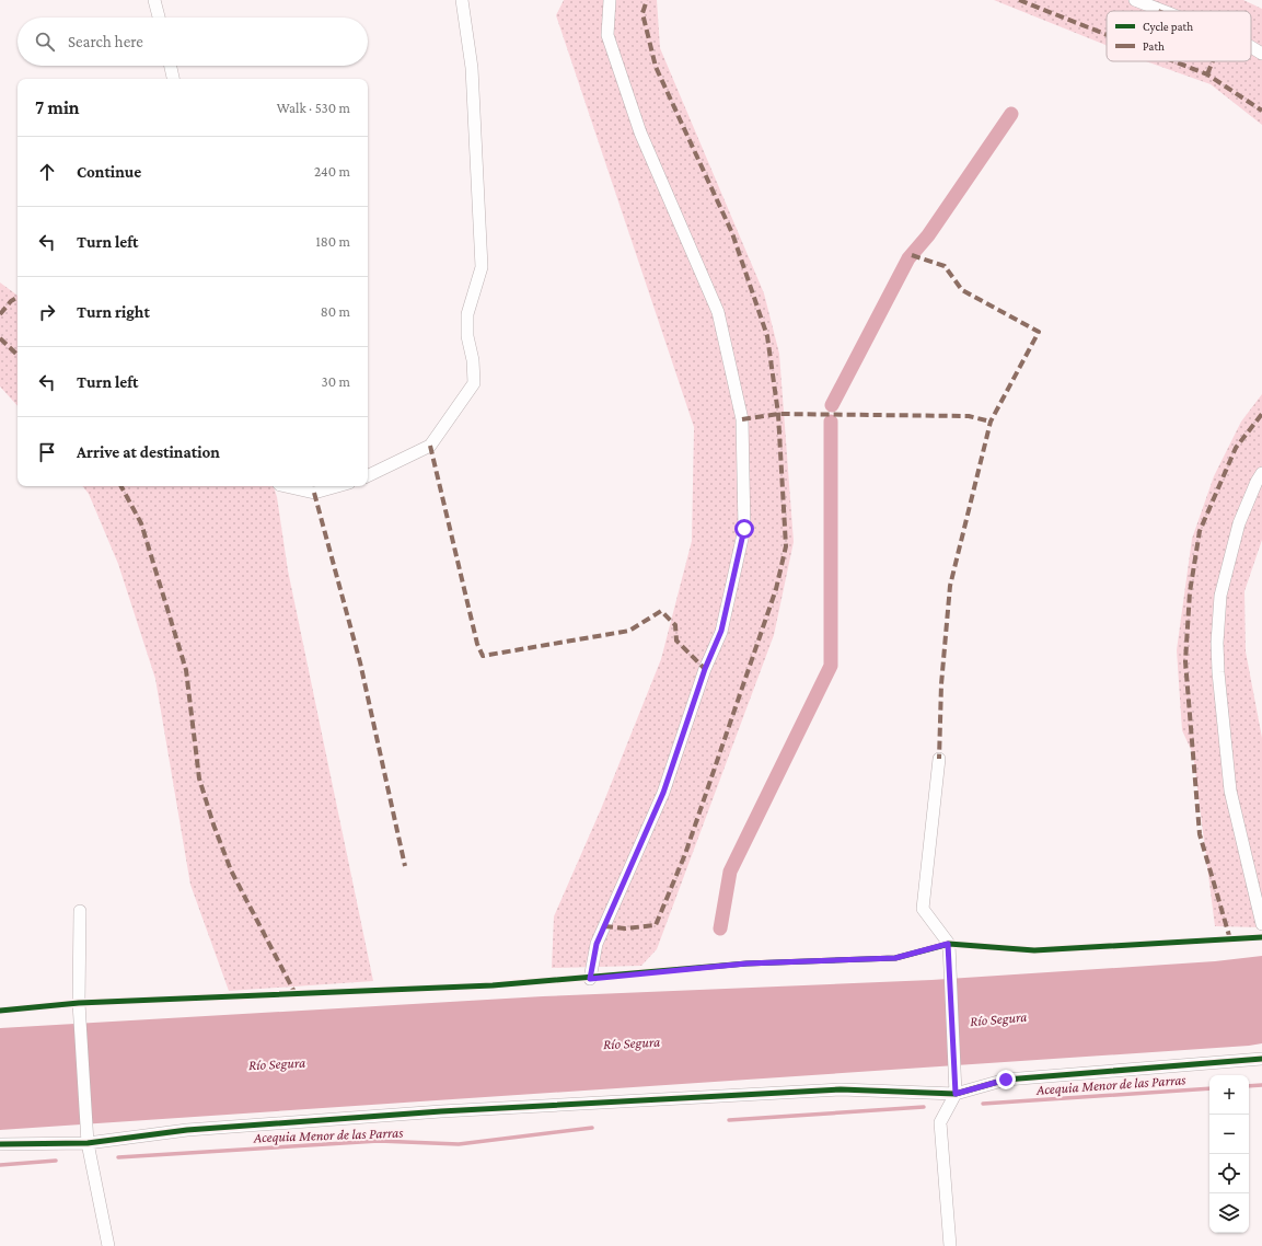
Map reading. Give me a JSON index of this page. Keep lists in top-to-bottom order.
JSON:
{
  "water": ["Río Segura", "Acequia Menor de las Parras"],
  "legend": ["Cycle path", "Path"],
  "page": {
    "search": "Search here",
    "heading": ["7 min", "Walk · 530 m"],
    "list": [
      ["Continue", "240 m"],
      ["Turn left", "180 m"],
      ["Turn right", "80 m"],
      ["Turn left", "30 m"],
      "Arrive at destination"
    ],
    "map_buttons": ["+", "−"]
  }
}
